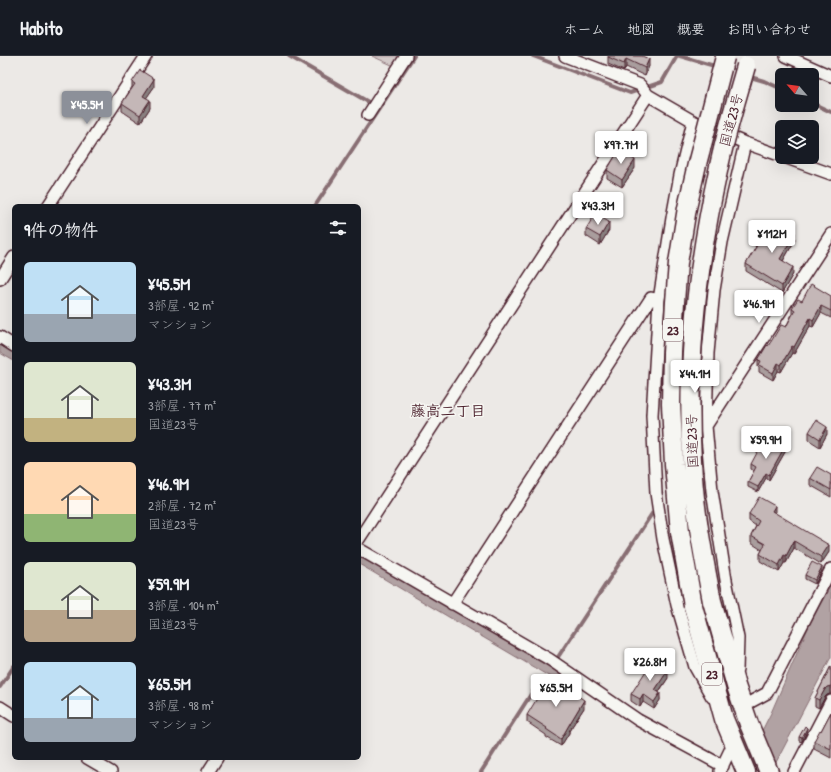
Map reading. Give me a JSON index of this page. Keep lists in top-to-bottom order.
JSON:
{
  "streets": {
    "highway": ["国道23号", "23"]
  },
  "districts": ["藤高二丁目"],
  "north": "top left",
  "page": {
    "header": "Habito",
    "nav": [
      "ホーム",
      "地図",
      "概要",
      "お問い合わせ"
    ],
    "price": [
      "¥45.5M",
      "¥97.7M",
      "¥43.3M",
      "¥112M",
      "¥46.9M",
      "¥44.1M",
      "¥59.9M",
      "¥26.8M",
      "¥65.5M"
    ],
    "heading": "9件の物件",
    "list": [
      {
        "name": "¥45.5M",
        "note": "3部屋 · 92 m² · マンション"
      },
      {
        "name": "¥43.3M",
        "note": "3部屋 · 77 m² · 国道23号"
      },
      {
        "name": "¥46.9M",
        "note": "2部屋 · 72 m² · 国道23号"
      },
      {
        "name": "¥59.9M",
        "note": "3部屋 · 104 m² · 国道23号"
      },
      {
        "name": "¥65.5M",
        "note": "3部屋 · 98 m² · マンション"
      }
    ]
  }
}
